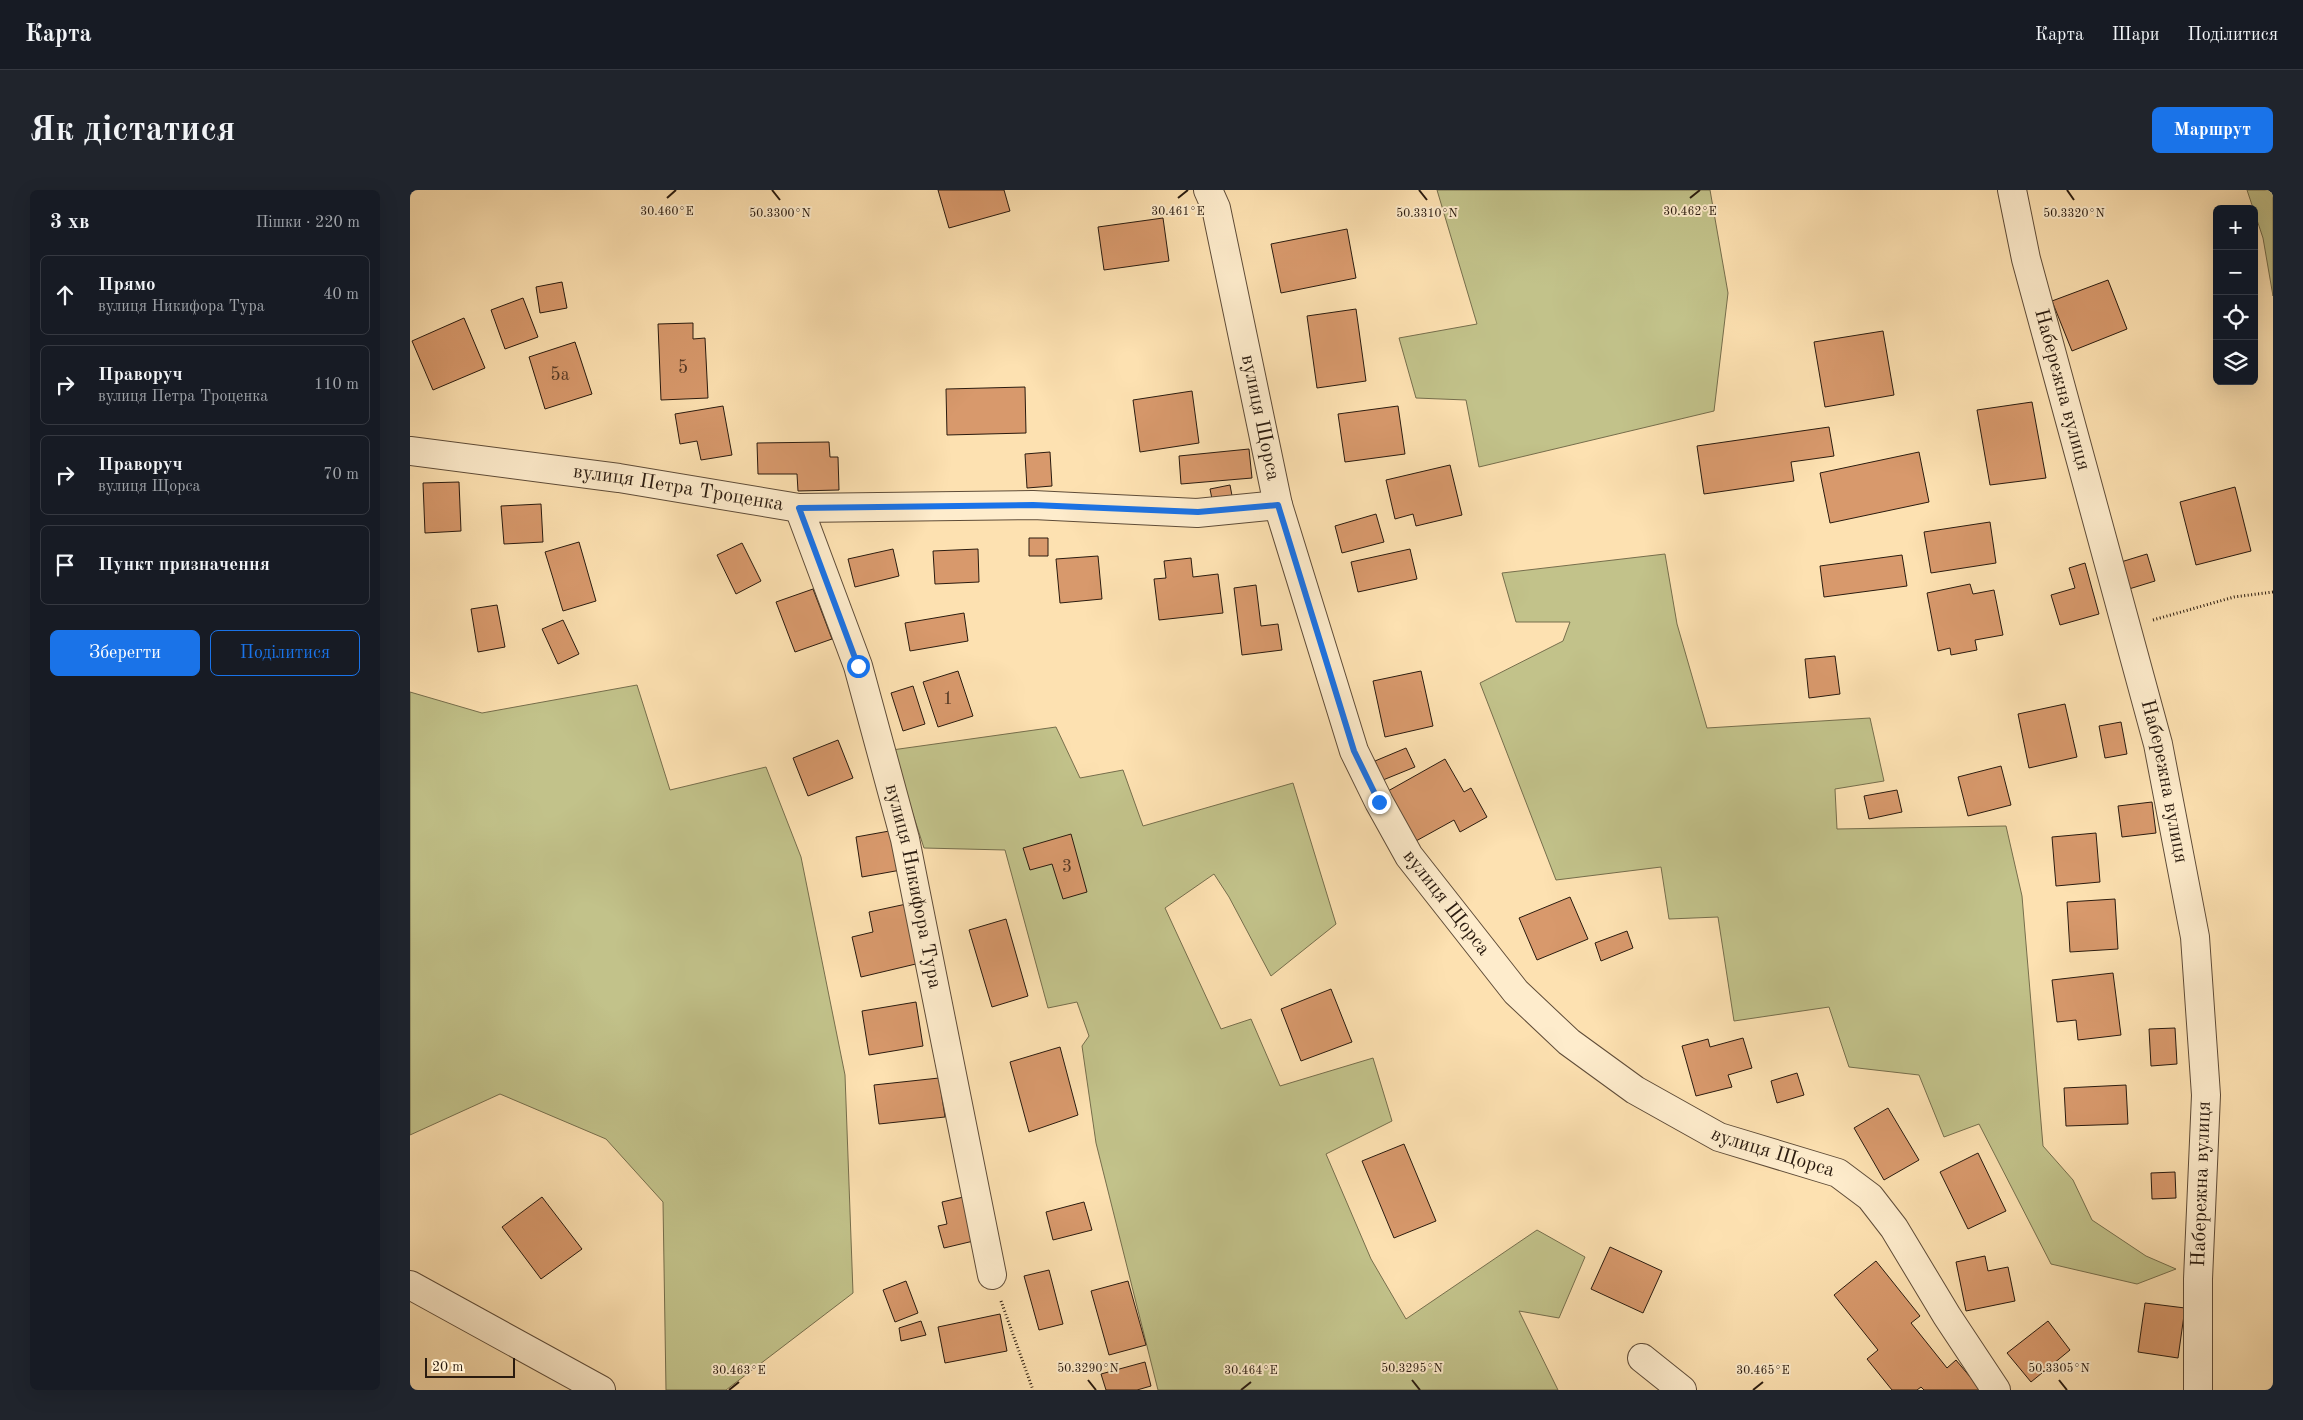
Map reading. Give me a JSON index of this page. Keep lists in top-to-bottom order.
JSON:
{
  "streets": {
    "street": [
      "Набережна вулиця",
      "вулиця Щорса",
      "вулиця Петра Троценка",
      "вулиця Никифора Тура"
    ]
  },
  "crossings": [
    ["вулиця Щорса", "вулиця Петра Троценка"],
    ["вулиця Петра Троценка", "вулиця Никифора Тура"]
  ],
  "house_numbers": [
    "5",
    "5а",
    "1",
    "3"
  ],
  "scale_bar": "20 m",
  "page": {
    "header": "Карта",
    "nav": ["Карта", "Шари", "Поділитися"],
    "buttons": [
      "Маршрут",
      ["Зберегти", "Поділитися"]
    ],
    "title": "Як дістатися",
    "heading": ["3 хв", "Пішки · 220 m"],
    "map_buttons": ["+", "−"],
    "list": [
      ["Прямо", "вулиця Никифора Тура", "40 m"],
      ["Праворуч", "вулиця Петра Троценка", "110 m"],
      ["Праворуч", "вулиця Щорса", "70 m"],
      "Пункт призначення"
    ],
    "scale": "20 m"
  },
  "coordinates": [
    "30.461°E",
    "30.460°E",
    "30.462°E",
    "50.3300°N",
    "50.3310°N",
    "50.3320°N",
    "50.3290°N",
    "50.3295°N",
    "50.3305°N",
    "30.463°E",
    "30.464°E",
    "30.465°E"
  ]
}
